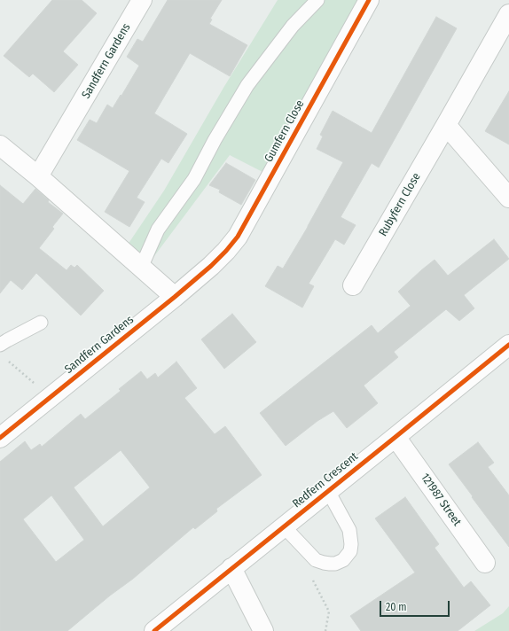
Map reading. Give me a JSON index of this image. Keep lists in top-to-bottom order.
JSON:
{
  "streets": {
    "street": [
      "Sandfern Gardens",
      "Gumfern Close",
      "Rubyfern Close",
      "Redfern Crescent",
      "121987 Street"
    ]
  },
  "crossings": [
    ["Sandfern Gardens", "Gumfern Close"],
    ["Redfern Crescent", "121987 Street"]
  ],
  "scale_bar": "20 m"
}
